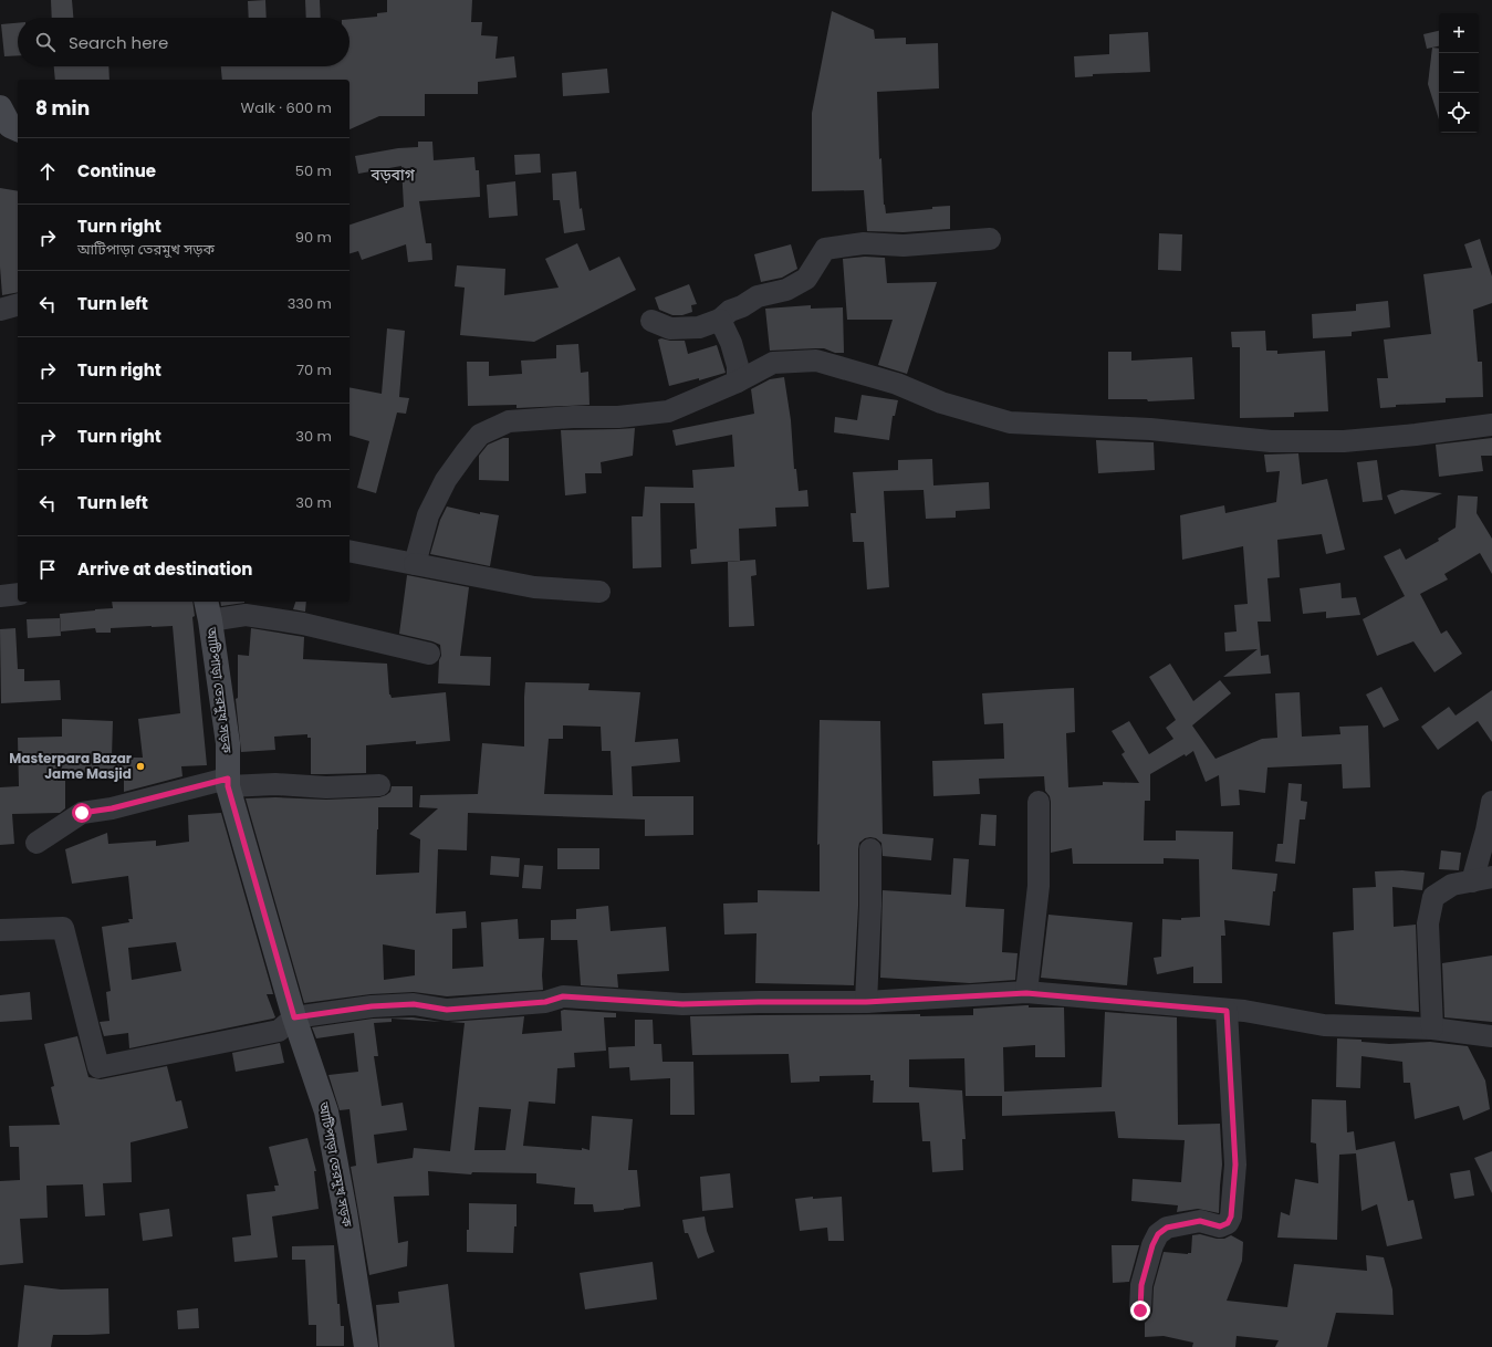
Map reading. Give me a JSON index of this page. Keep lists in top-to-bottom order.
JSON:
{
  "streets": {
    "main road": ["আটিপাড়া তেরমুখ সড়ক"]
  },
  "districts": ["বড়বাগ"],
  "places": ["Masterpara Bazar Jame Masjid"],
  "page": {
    "map_buttons": ["+", "−"],
    "search": "Search here",
    "heading": ["8 min", "Walk · 600 m"],
    "list": [
      ["Continue", "50 m"],
      ["Turn right", "আটিপাড়া তেরমুখ সড়ক", "90 m"],
      ["Turn left", "330 m"],
      ["Turn right", "70 m"],
      ["Turn right", "30 m"],
      ["Turn left", "30 m"],
      "Arrive at destination"
    ]
  }
}
